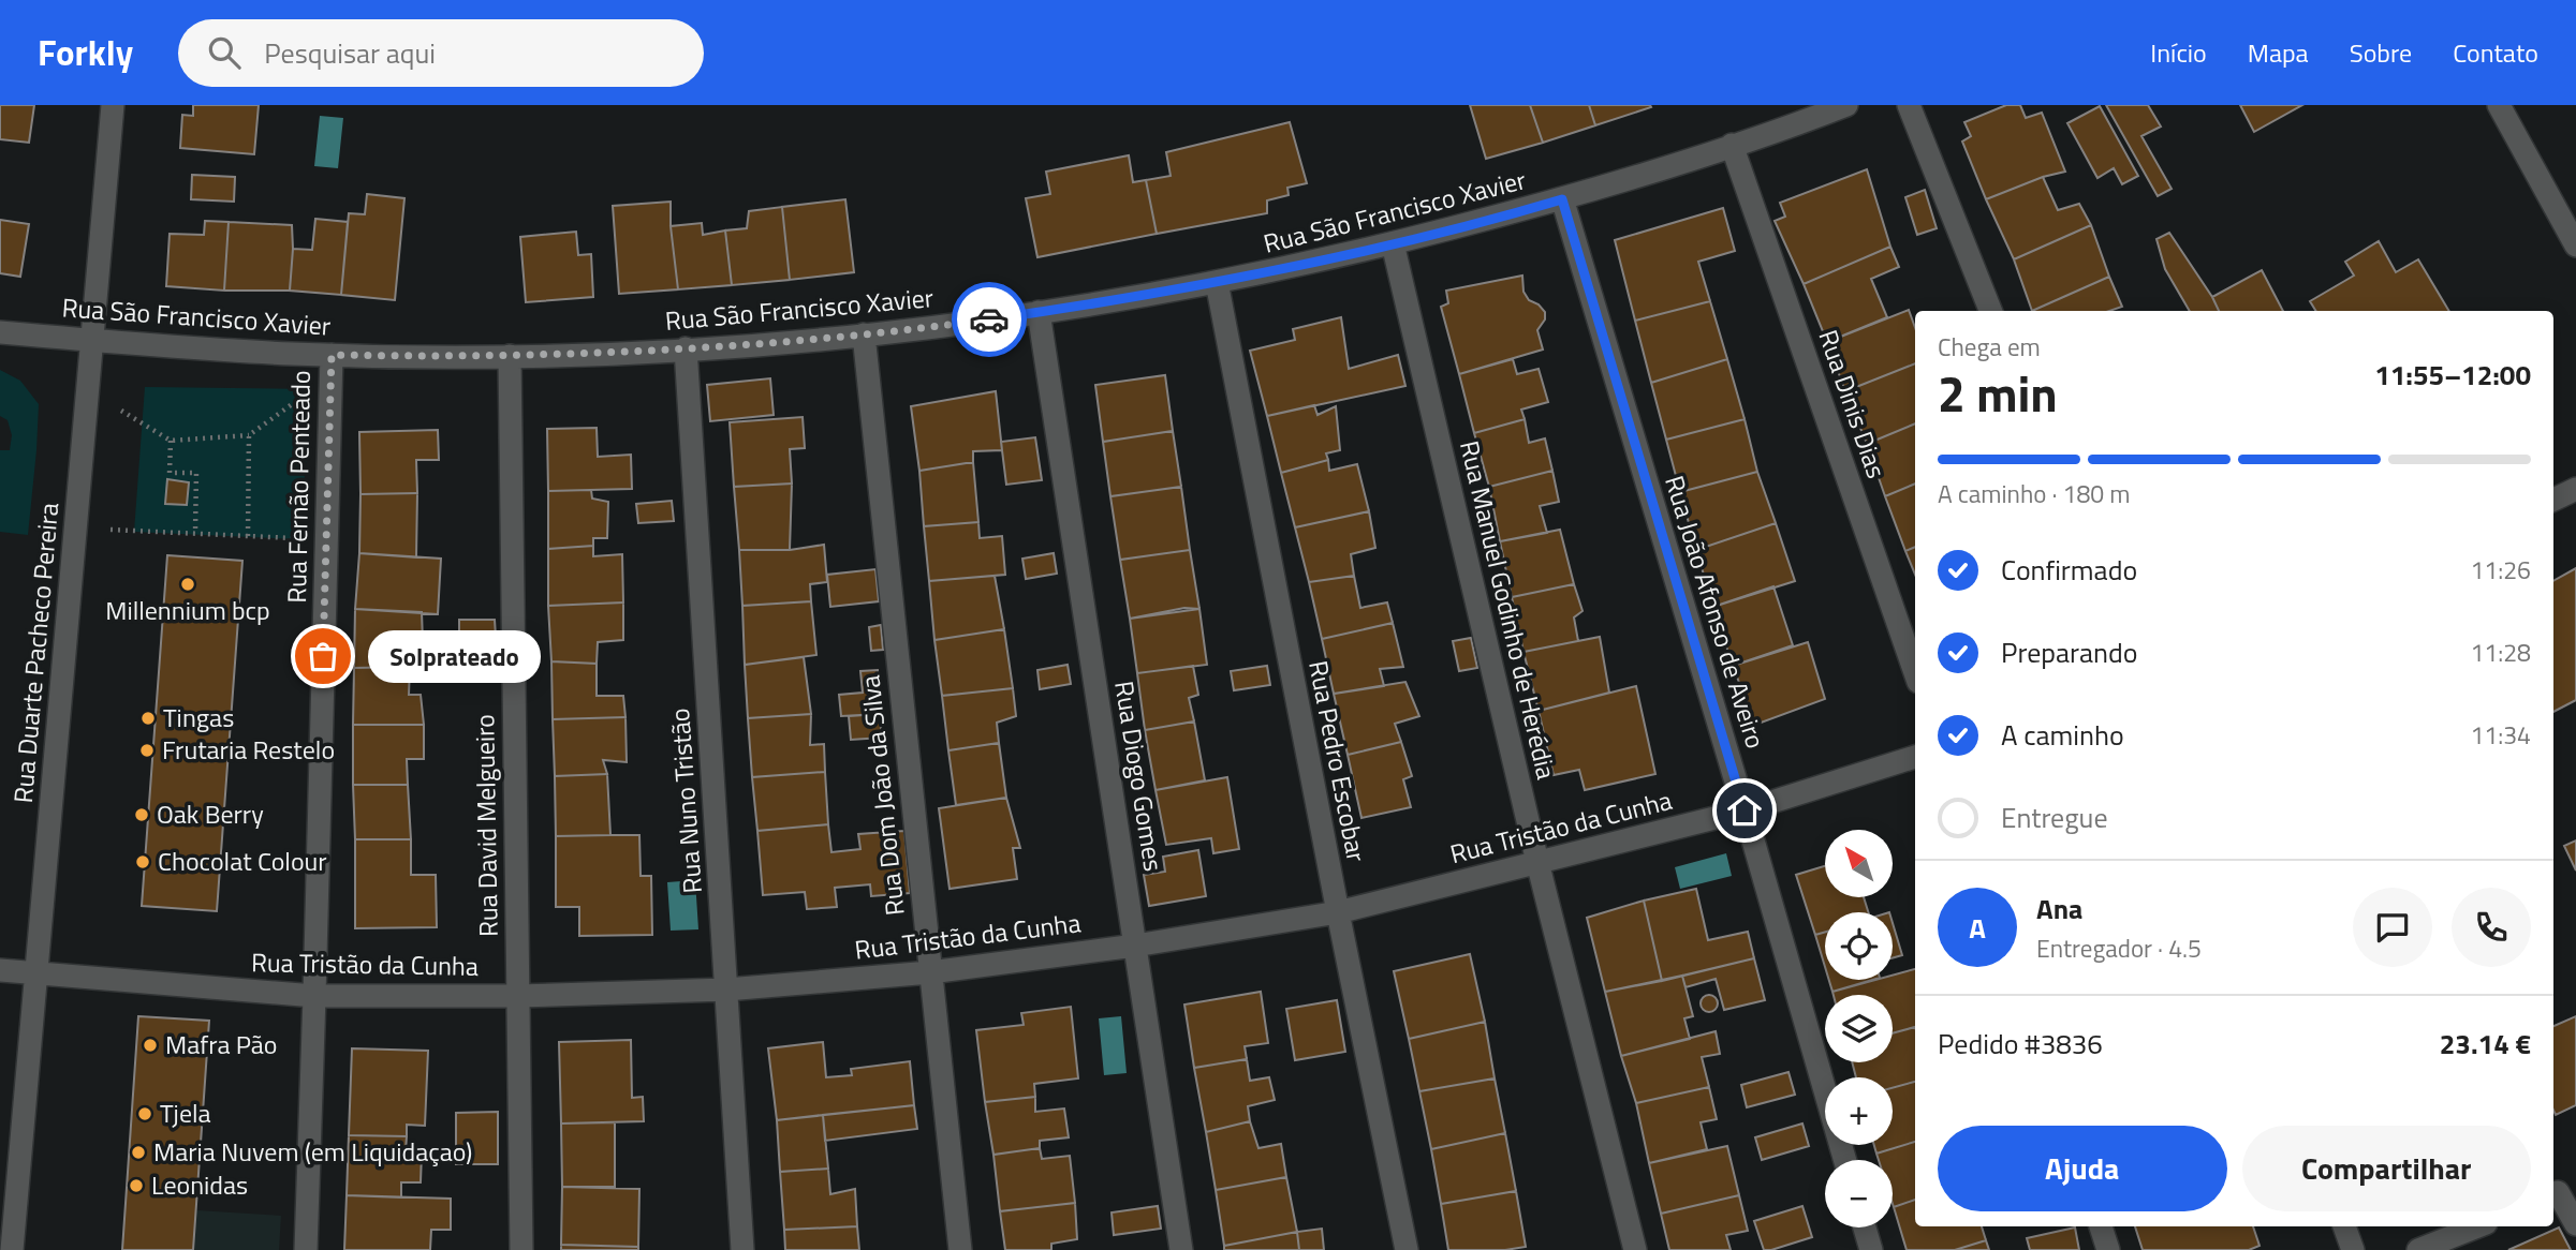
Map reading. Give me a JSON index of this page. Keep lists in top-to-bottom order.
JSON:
{
  "streets": {
    "street": [
      "Rua São Francisco Xavier",
      "Rua Dinis Dias",
      "Rua Fernão Penteado",
      "Rua Manuel Godinho de Herédia",
      "Rua João Afonso de Aveiro",
      "Rua Duarte Pacheco Pereira",
      "Rua Pedro Escobar",
      "Rua Diogo Gomes",
      "Rua Dom João da Silva",
      "Rua Nuno Tristão",
      "Rua David Melgueiro",
      "Rua Tristão da Cunha"
    ]
  },
  "crossings": [
    ["Rua São Francisco Xavier", "Rua Dinis Dias"],
    ["Rua São Francisco Xavier", "Rua Fernão Penteado"],
    ["Rua São Francisco Xavier", "Rua Manuel Godinho de Herédia"],
    ["Rua São Francisco Xavier", "Rua João Afonso de Aveiro"],
    ["Rua São Francisco Xavier", "Rua Duarte Pacheco Pereira"],
    ["Rua São Francisco Xavier", "Rua Pedro Escobar"],
    ["Rua São Francisco Xavier", "Rua Diogo Gomes"],
    ["Rua São Francisco Xavier", "Rua Dom João da Silva"],
    ["Rua São Francisco Xavier", "Rua Nuno Tristão"],
    ["Rua São Francisco Xavier", "Rua David Melgueiro"],
    ["Rua Fernão Penteado", "Rua Tristão da Cunha"],
    ["Rua Manuel Godinho de Herédia", "Rua Tristão da Cunha"],
    ["Rua João Afonso de Aveiro", "Rua Tristão da Cunha"],
    ["Rua Duarte Pacheco Pereira", "Rua Tristão da Cunha"],
    ["Rua Pedro Escobar", "Rua Tristão da Cunha"],
    ["Rua Diogo Gomes", "Rua Tristão da Cunha"],
    ["Rua Dom João da Silva", "Rua Tristão da Cunha"],
    ["Rua Nuno Tristão", "Rua Tristão da Cunha"],
    ["Rua David Melgueiro", "Rua Tristão da Cunha"]
  ],
  "places": [
    "Millennium bcp",
    "Solprateado",
    "Tingas",
    "Frutaria Restelo",
    "Oak Berry",
    "Chocolat Colour",
    "Mafra Pão",
    "Tjela",
    "Maria Nuvem (em Liquidaçao)",
    "Leonidas"
  ],
  "north": "top left",
  "page": {
    "header": "Forkly",
    "search": "Pesquisar aqui",
    "nav": [
      "Início",
      "Mapa",
      "Sobre",
      "Contato"
    ],
    "heading": ["2 min", "Chega em", "11:55–12:00"],
    "panel": [
      "Ana",
      "Entregador · 4.5",
      "Pedido #3836",
      "23.14 €"
    ],
    "bar": "A caminho · 180 m",
    "list": [
      ["Confirmado", "11:26"],
      ["Preparando", "11:28"],
      ["A caminho", "11:34"],
      "Entregue"
    ],
    "bubble": "Solprateado",
    "map_buttons": ["+", "−"],
    "round": "A",
    "buttons": ["Ajuda", "Compartilhar"]
  }
}
